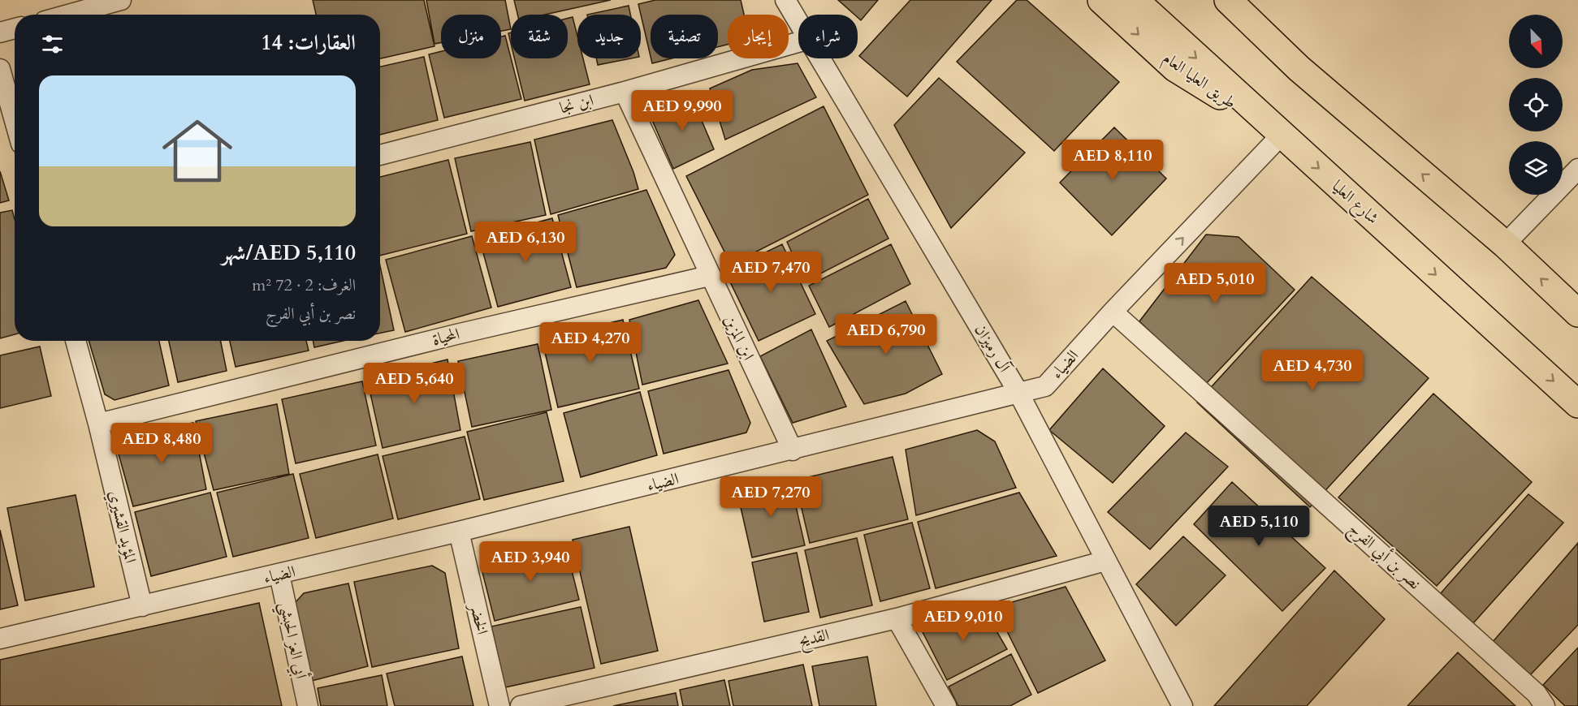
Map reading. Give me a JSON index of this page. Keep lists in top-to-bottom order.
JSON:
{
  "streets": {
    "main road": ["طريق العليا العام", "شارع العليا"],
    "street": [
      "ابن نجا",
      "المحياة",
      "ابن المزين",
      "آل رميزان",
      "الضياء",
      "المؤيد القشيري",
      "نصر بن أبي الفرج",
      "الخضر",
      "القديح",
      "أبي العز الحبشي"
    ]
  },
  "crossings": [
    ["طريق العليا العام", "شارع العليا"],
    ["طريق العليا العام", "الضياء"],
    ["ابن نجا", "ابن المزين"],
    ["شارع العليا", "الضياء"],
    ["المحياة", "ابن المزين"],
    ["المحياة", "المؤيد القشيري"],
    ["ابن المزين", "الضياء"],
    ["آل رميزان", "الضياء"],
    ["آل رميزان", "القديح"],
    ["الضياء", "المؤيد القشيري"],
    ["الضياء", "نصر بن أبي الفرج"],
    ["الضياء", "الخضر"],
    ["الضياء", "أبي العز الحبشي"]
  ],
  "north": "bottom right",
  "page": {
    "chip": [
      "شراء",
      "إيجار",
      "تصفية",
      "جديد",
      "شقة",
      "منزل"
    ],
    "heading": "العقارات: 14",
    "list": [
      {
        "name": "AED 5,110/شهر",
        "note": "الغرف: 2 · 72 m² · نصر بن أبي الفرج"
      }
    ],
    "price": [
      "AED 9,990",
      "AED 8,110",
      "AED 6,130",
      "AED 7,470",
      "AED 5,010",
      "AED 6,790",
      "AED 4,270",
      "AED 4,730",
      "AED 5,640",
      "AED 8,480",
      "AED 7,270",
      "AED 5,110",
      "AED 3,940",
      "AED 9,010"
    ]
  }
}
